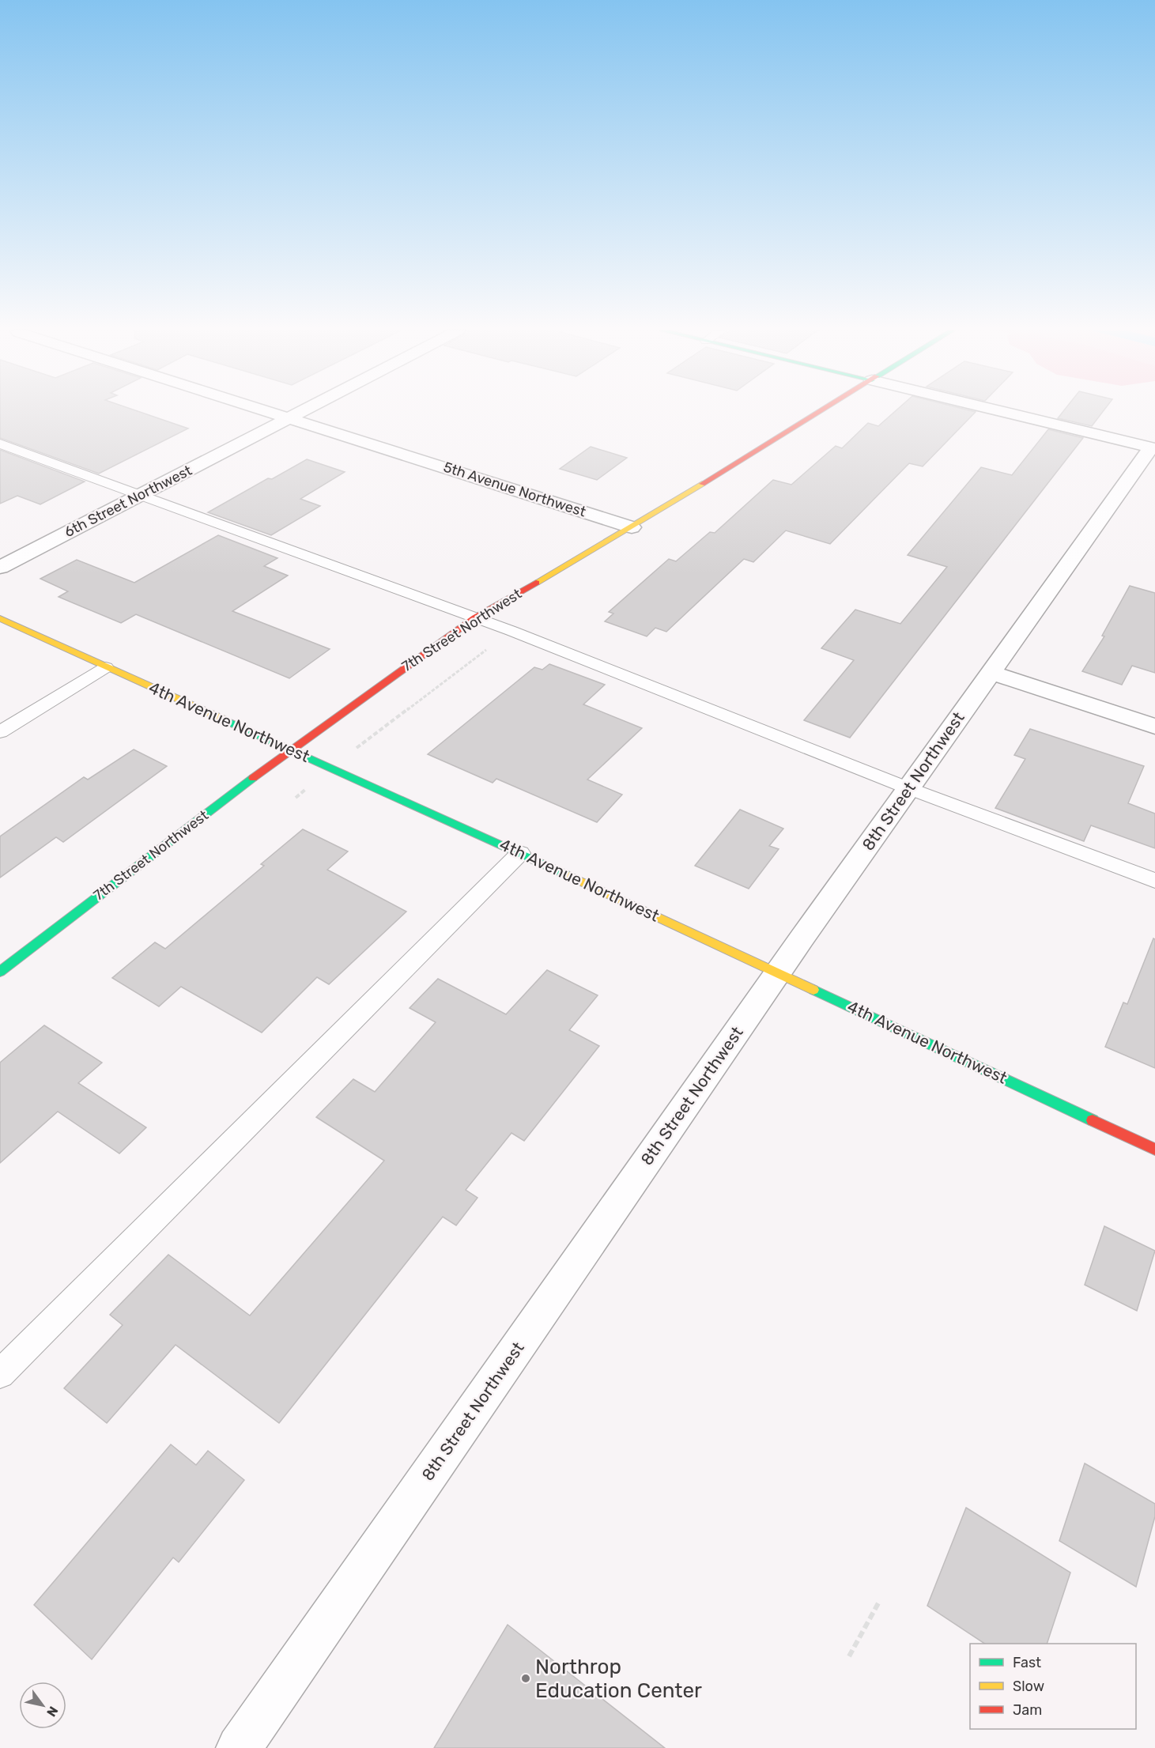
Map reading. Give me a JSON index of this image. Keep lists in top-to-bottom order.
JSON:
{
  "streets": {
    "main road": ["7th Street Northwest", "4th Avenue Northwest"],
    "street": ["5th Avenue Northwest", "6th Street Northwest", "8th Street Northwest"]
  },
  "crossings": [
    ["5th Avenue Northwest", "6th Street Northwest"],
    ["5th Avenue Northwest", "7th Street Northwest"],
    ["7th Street Northwest", "4th Avenue Northwest"],
    ["4th Avenue Northwest", "8th Street Northwest"]
  ],
  "places": ["Northrop Education Center"],
  "legend": ["Fast", "Slow", "Jam"],
  "north": "bottom right"
}
